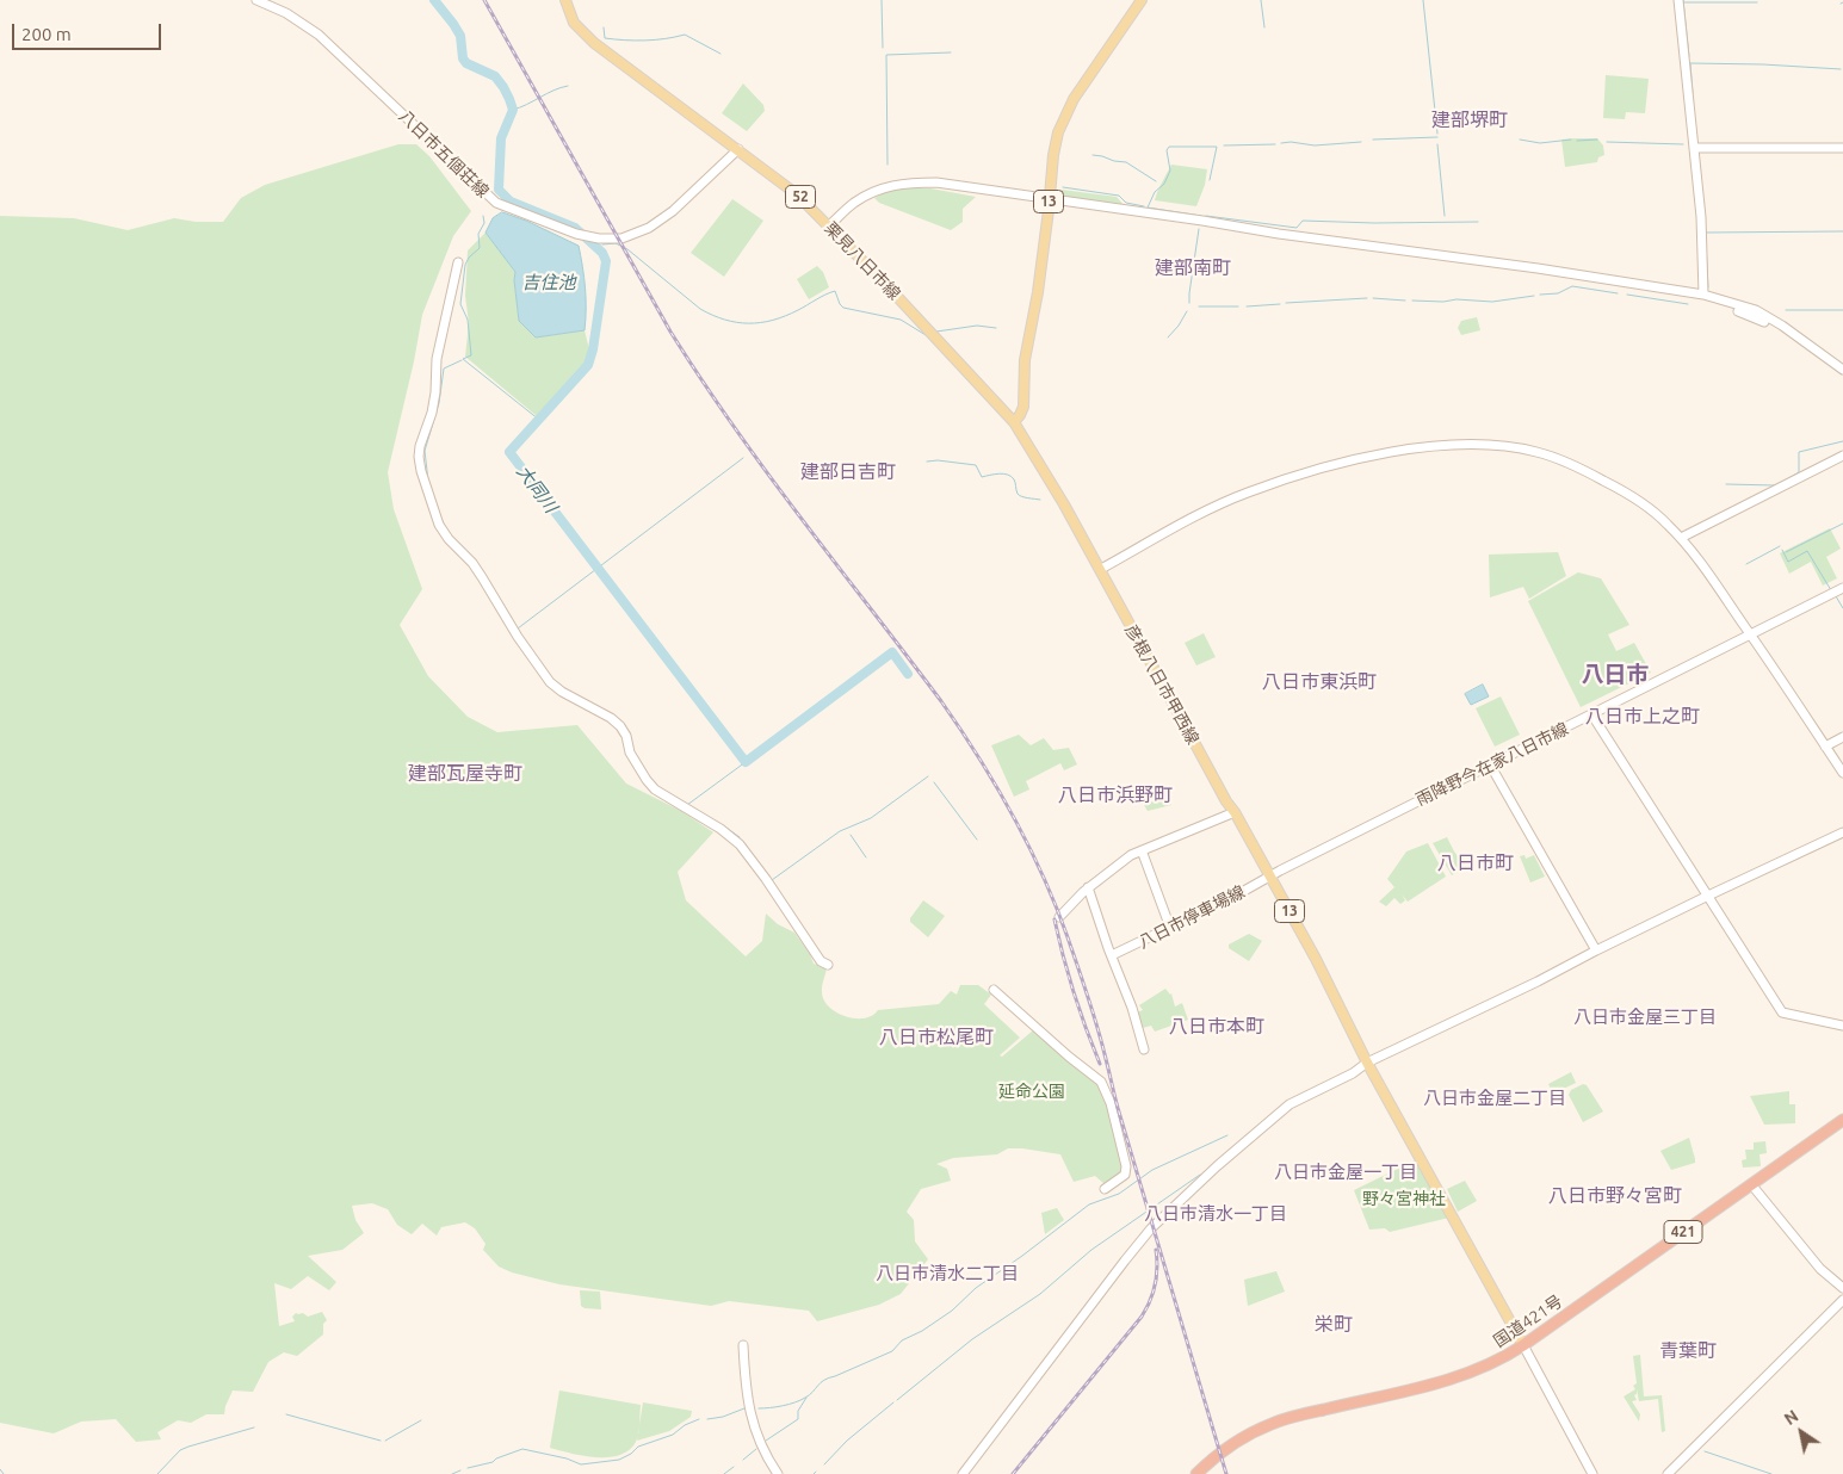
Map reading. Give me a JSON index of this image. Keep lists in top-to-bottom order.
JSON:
{
  "streets": {
    "highway": ["421", "国道421号"],
    "main road": [
      "52",
      "13",
      "栗見八日市線",
      "彦根八日市甲西線"
    ],
    "street": ["八日市五個荘線", "雨降野今在家八日市線", "八日市停車場線"]
  },
  "crossings": [
    ["八日市五個荘線", "栗見八日市線"],
    ["13", "栗見八日市線"],
    ["13", "彦根八日市甲西線"],
    ["栗見八日市線", "彦根八日市甲西線"],
    ["彦根八日市甲西線", "雨降野今在家八日市線"],
    ["彦根八日市甲西線", "八日市停車場線"],
    ["彦根八日市甲西線", "国道421号"],
    ["雨降野今在家八日市線", "八日市停車場線"]
  ],
  "districts": [
    "建部堺町",
    "建部南町",
    "建部日吉町",
    "八日市",
    "八日市東浜町",
    "八日市上之町",
    "建部瓦屋寺町",
    "八日市浜野町",
    "八日市町",
    "八日市金屋三丁目",
    "八日市本町",
    "八日市松尾町",
    "八日市金屋二丁目",
    "八日市金屋一丁目",
    "八日市野々宮町",
    "八日市清水一丁目",
    "八日市清水二丁目",
    "栄町",
    "青葉町"
  ],
  "water": ["吉住池", "大同川"],
  "parks": ["延命公園", "野々宮神社"],
  "scale_bar": "200 m",
  "north": "top left"
}
